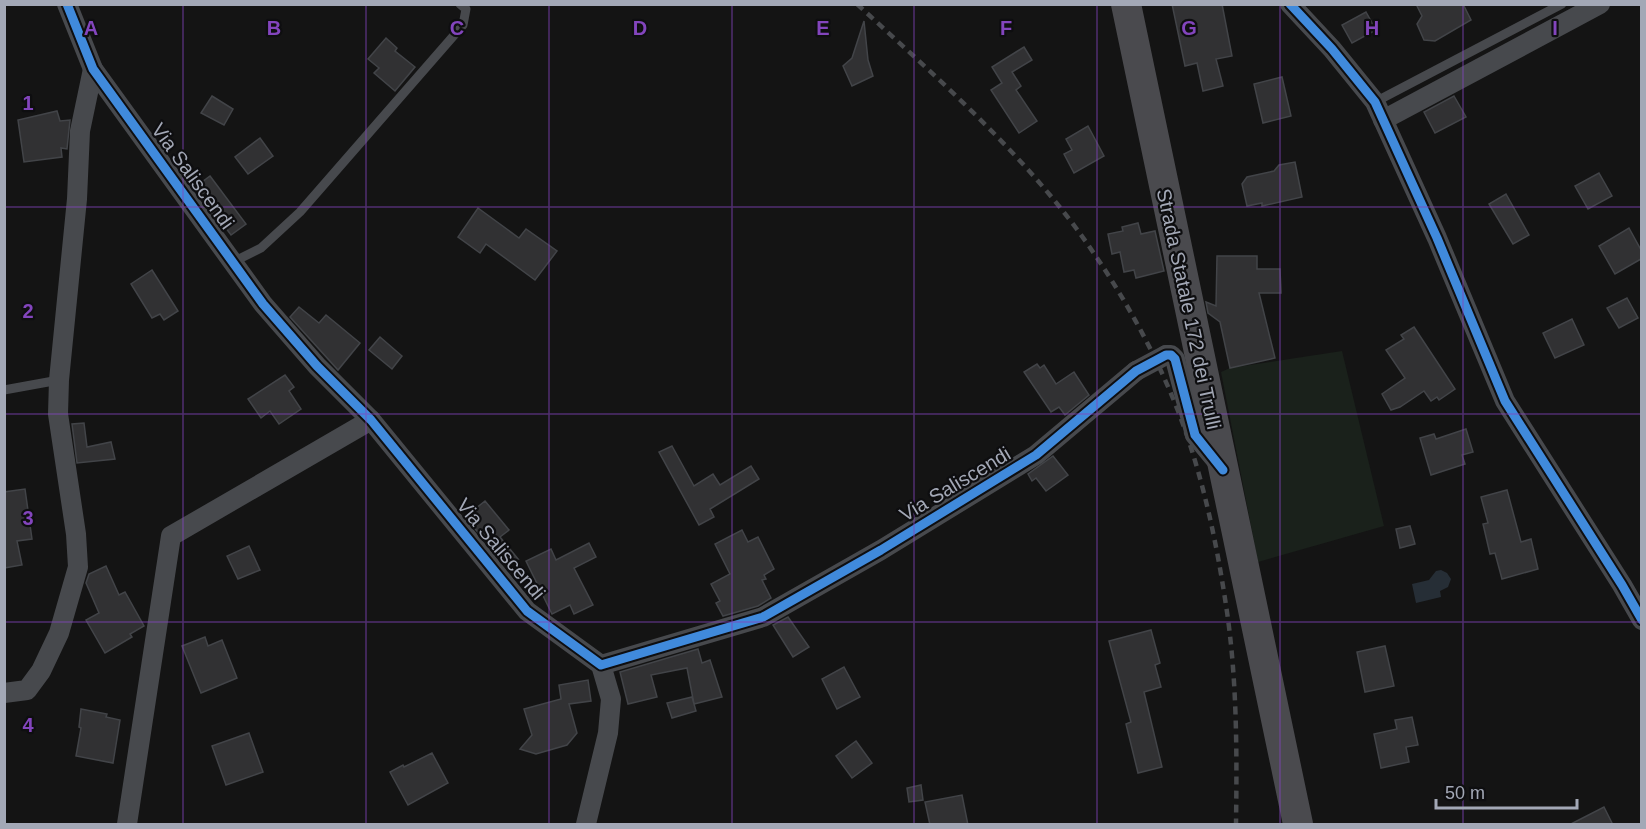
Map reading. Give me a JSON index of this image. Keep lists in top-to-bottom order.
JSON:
{
  "streets": {
    "main road": ["Strada Statale 172 dei Trulli"],
    "street": ["Via Saliscendi"]
  },
  "crossings": [
    ["Via Saliscendi", "Strada Statale 172 dei Trulli"]
  ],
  "scale_bar": "50 m",
  "grid": {
    "columns": [
      "A",
      "B",
      "C",
      "D",
      "E",
      "F",
      "G",
      "H",
      "I"
    ],
    "rows": [
      "1",
      "2",
      "3",
      "4"
    ]
  }
}
